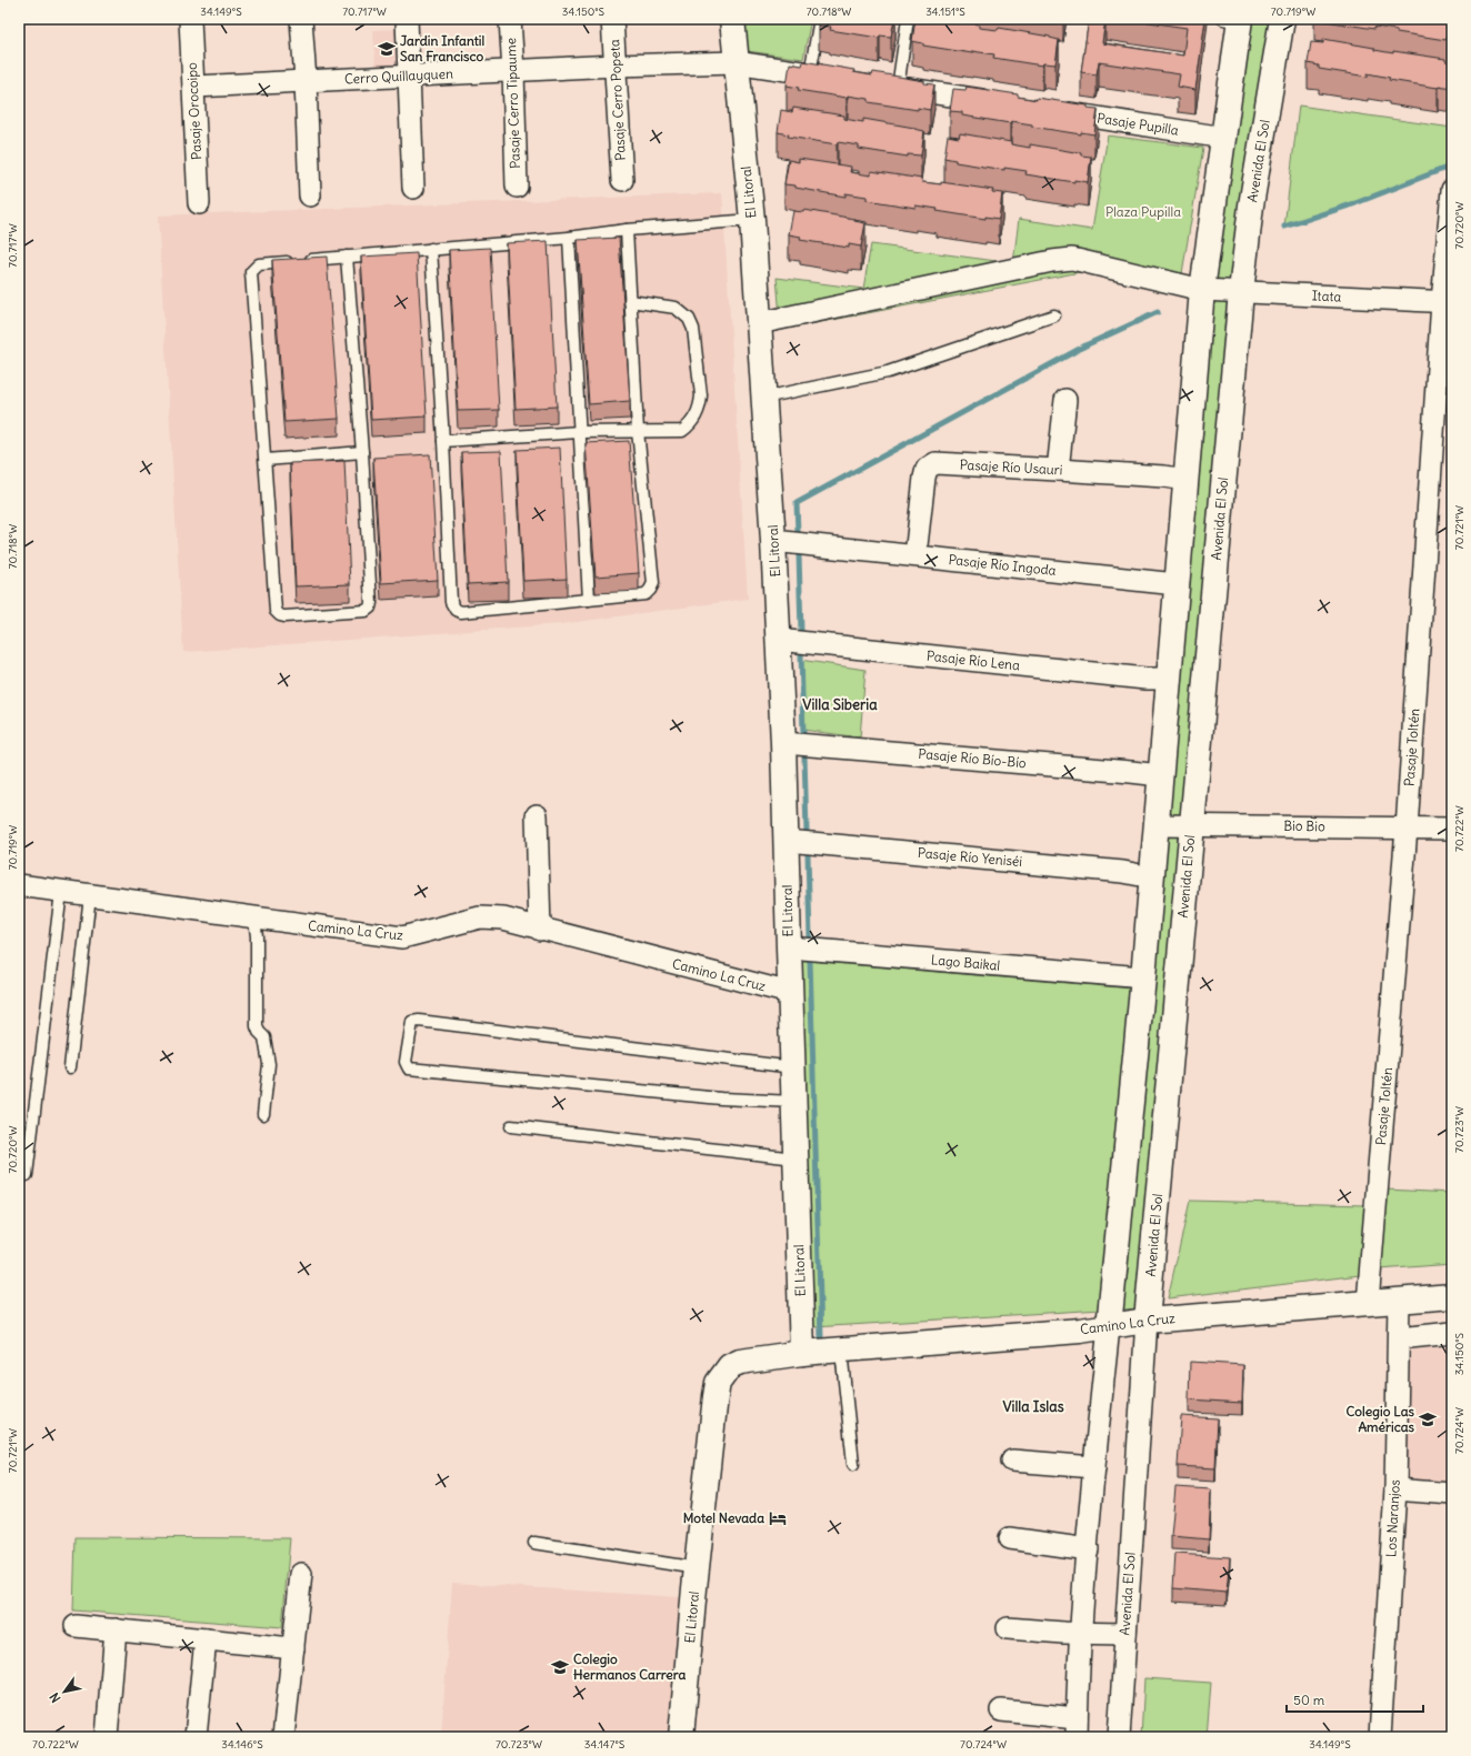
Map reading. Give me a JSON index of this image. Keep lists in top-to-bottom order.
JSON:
{
  "streets": {
    "main road": ["Avenida El Sol", "El Litoral", "Camino La Cruz"],
    "street": [
      "Cerro Quíllayquen",
      "Pasaje Cerro Popeta",
      "Pasaje Cerro Tipaume",
      "Pasaje Orocoipo",
      "Pasaje Pupilla",
      "Itata",
      "Pasaje Río Usauri",
      "Pasaje Río Ingoda",
      "Pasaje Río Lena",
      "Pasaje Toltén",
      "Pasaje Río Bío-Bío",
      "Bio Bio",
      "Pasaje Río Yeniséi",
      "Lago Baikal",
      "Los Naranjos"
    ]
  },
  "crossings": [
    ["Cerro Quíllayquen", "Pasaje Cerro Popeta"],
    ["Cerro Quíllayquen", "Pasaje Cerro Tipaume"],
    ["Cerro Quíllayquen", "Pasaje Orocoipo"],
    ["Cerro Quíllayquen", "El Litoral"],
    ["Avenida El Sol", "Itata"],
    ["Avenida El Sol", "Bio Bio"],
    ["Avenida El Sol", "Camino La Cruz"],
    ["El Litoral", "Itata"],
    ["El Litoral", "Pasaje Río Ingoda"],
    ["El Litoral", "Pasaje Río Lena"],
    ["El Litoral", "Pasaje Río Bío-Bío"],
    ["El Litoral", "Pasaje Río Yeniséi"],
    ["El Litoral", "Camino La Cruz"],
    ["El Litoral", "Lago Baikal"],
    ["Itata", "Pasaje Toltén"],
    ["Pasaje Río Usauri", "Pasaje Río Ingoda"],
    ["Pasaje Toltén", "Bio Bio"],
    ["Pasaje Toltén", "Camino La Cruz"],
    ["Camino La Cruz", "Los Naranjos"]
  ],
  "districts": ["Villa Siberia", "Villa Islas"],
  "parks": ["Plaza Pupilla"],
  "places": {
    "school or university": ["Jardin Infantil San Francisco", "Colegio Las Américas", "Colegio Hermanos Carrera"],
    "hotel": ["Motel Nevada"]
  },
  "scale_bar": "50 m",
  "north": "bottom left",
  "coordinates": [
    "34.149°S",
    "70.717°W",
    "34.150°S",
    "70.718°W",
    "34.151°S",
    "70.719°W",
    "70.720°W",
    "70.721°W",
    "70.722°W",
    "70.723°W",
    "70.724°W",
    "34.146°S",
    "34.147°S"
  ]
}
